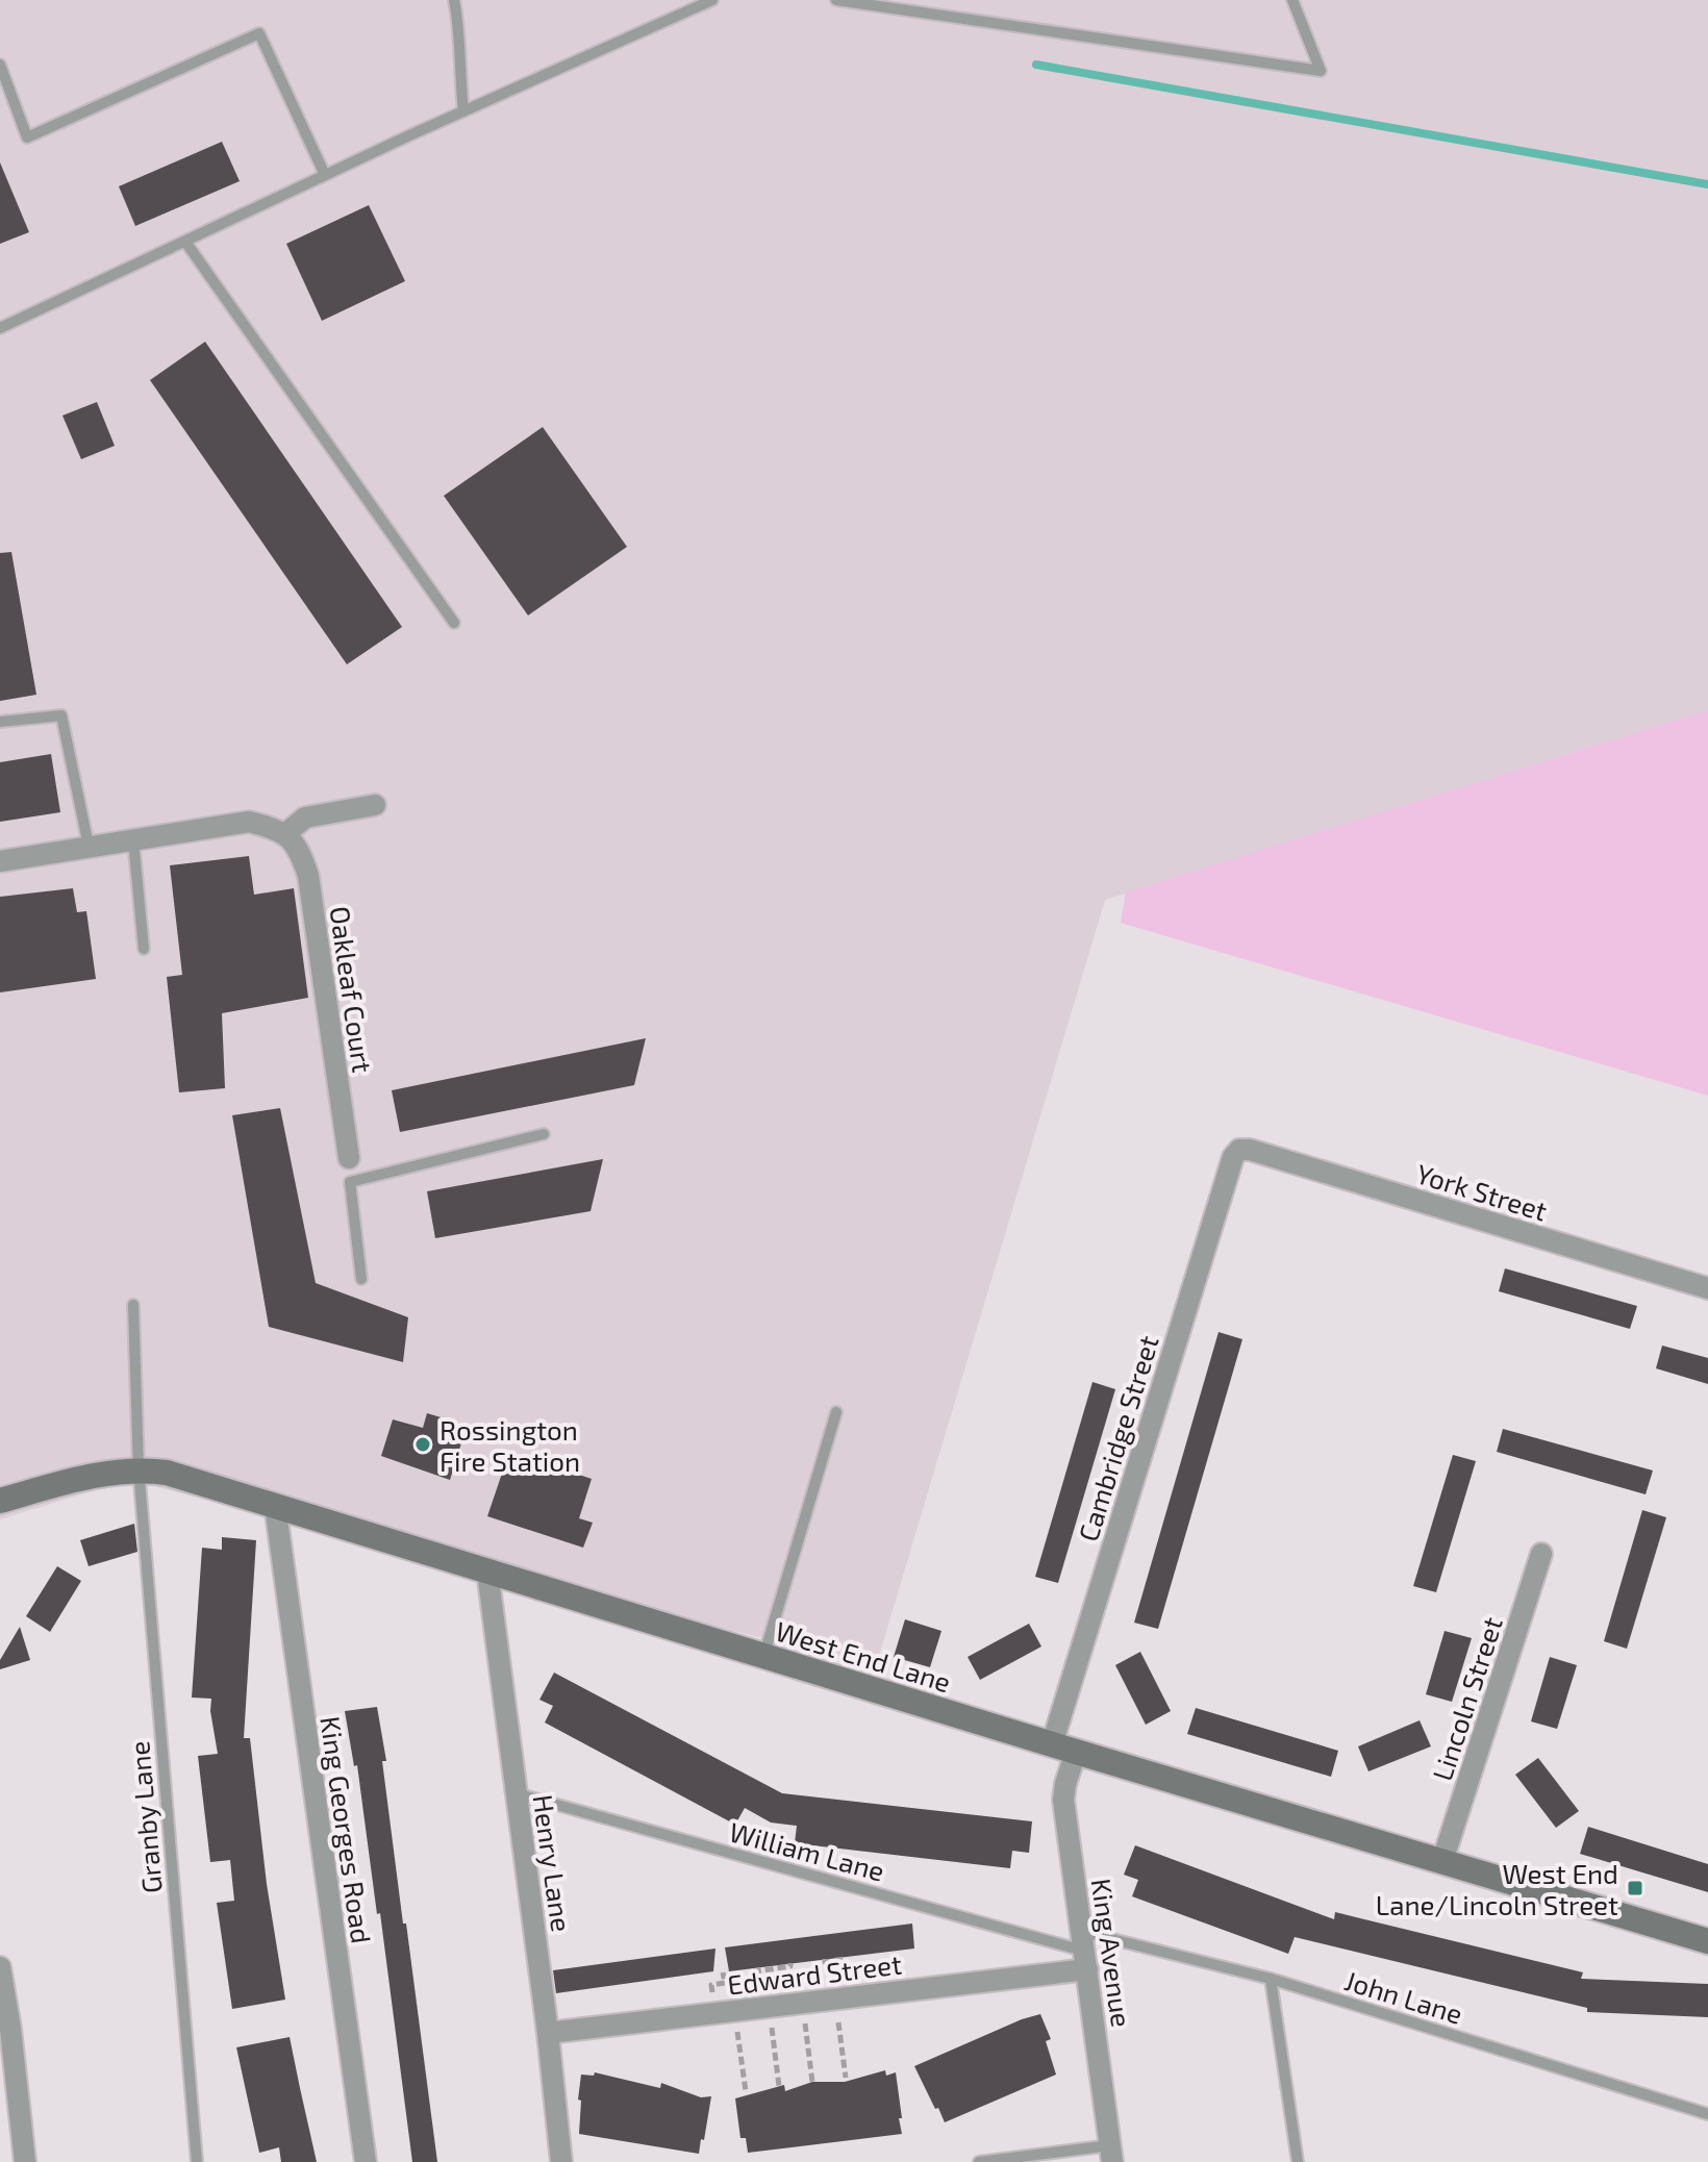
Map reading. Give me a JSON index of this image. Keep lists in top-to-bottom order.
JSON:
{
  "streets": {
    "street": [
      "Oakleaf Court",
      "York Street",
      "Cambridge Street",
      "West End Lane",
      "Lincoln Street",
      "King Georges Road",
      "Henry Lane",
      "King Avenue",
      "Edward Street"
    ],
    "lane": ["Granby Lane", "William Lane", "John Lane"]
  },
  "crossings": [
    ["York Street", "Cambridge Street"],
    ["Cambridge Street", "West End Lane"],
    ["West End Lane", "Lincoln Street"],
    ["West End Lane", "Granby Lane"],
    ["West End Lane", "King Georges Road"],
    ["West End Lane", "Henry Lane"],
    ["West End Lane", "King Avenue"],
    ["William Lane", "Henry Lane"],
    ["William Lane", "King Avenue"],
    ["William Lane", "Edward Street"],
    ["William Lane", "John Lane"],
    ["Henry Lane", "Edward Street"],
    ["King Avenue", "Edward Street"],
    ["King Avenue", "John Lane"],
    ["Edward Street", "John Lane"]
  ],
  "places": {
    "other": ["Rossington Fire Station"],
    "transit": ["West End Lane/Lincoln Street"]
  }
}
